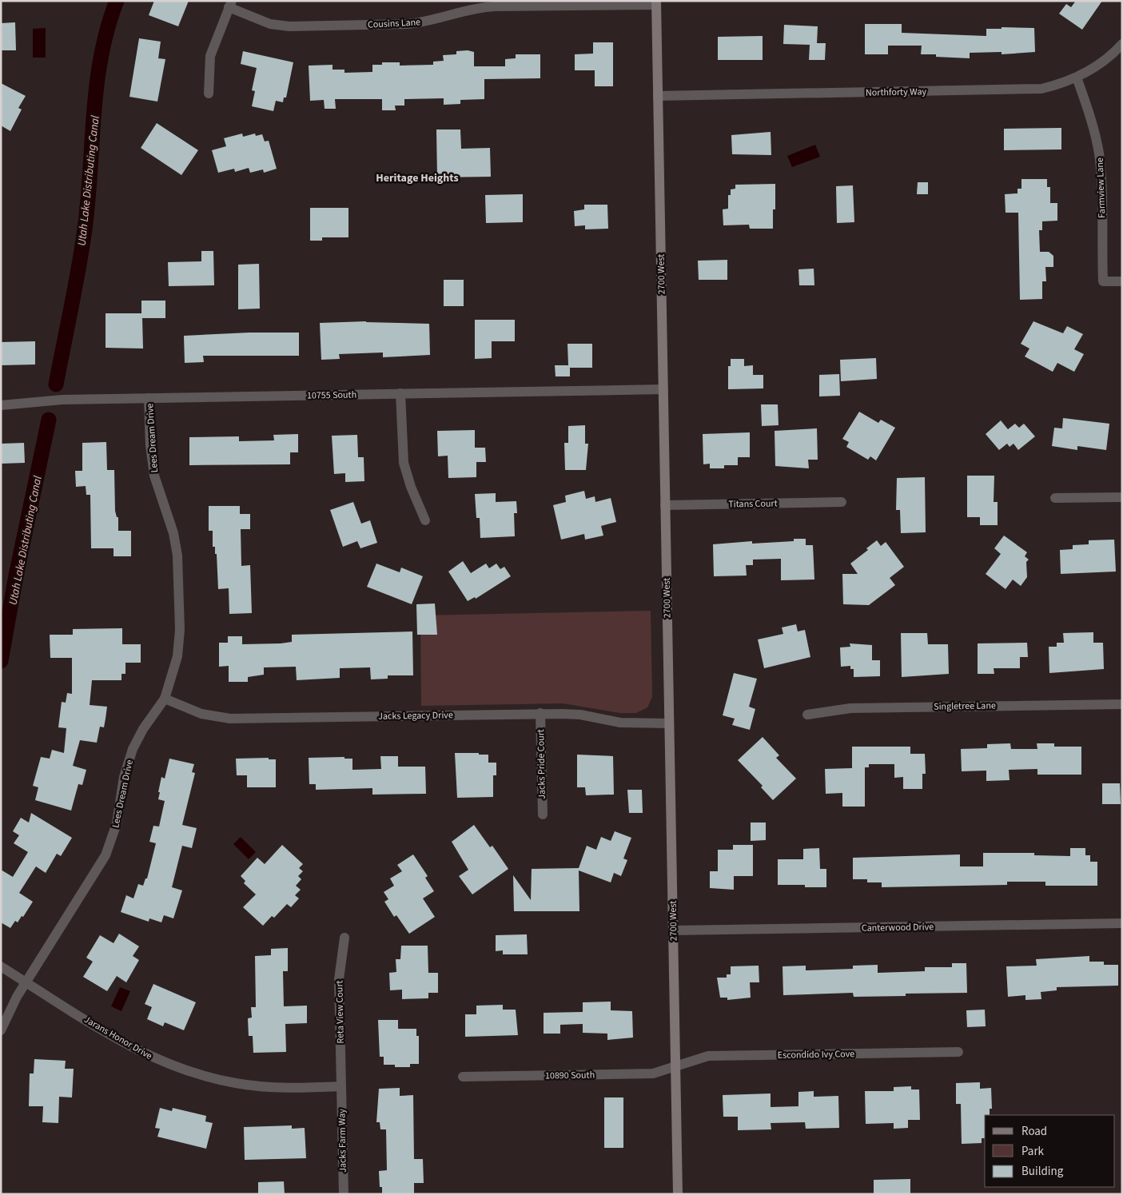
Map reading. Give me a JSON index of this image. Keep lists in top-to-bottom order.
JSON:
{
  "streets": {
    "main road": ["2700 West"],
    "street": [
      "Cousins Lane",
      "Northforty Way",
      "Farmview Lane",
      "10755 South",
      "Lees Dream Drive",
      "Titans Court",
      "Singletree Lane",
      "Jacks Legacy Drive",
      "Jacks Pride Court",
      "Canterwood Drive",
      "Reta View Court",
      "Jarans Honor Drive",
      "Escondido Ivy Cove",
      "10890 South",
      "Jacks Farm Way"
    ]
  },
  "crossings": [
    ["Cousins Lane", "2700 West"],
    ["Northforty Way", "Farmview Lane"],
    ["Northforty Way", "2700 West"],
    ["2700 West", "10755 South"],
    ["2700 West", "Titans Court"],
    ["2700 West", "Jacks Legacy Drive"],
    ["2700 West", "Canterwood Drive"],
    ["2700 West", "Escondido Ivy Cove"],
    ["2700 West", "10890 South"],
    ["10755 South", "Lees Dream Drive"],
    ["Lees Dream Drive", "Jacks Legacy Drive"],
    ["Lees Dream Drive", "Jarans Honor Drive"],
    ["Jacks Legacy Drive", "Jacks Pride Court"],
    ["Reta View Court", "Jarans Honor Drive"],
    ["Reta View Court", "Jacks Farm Way"],
    ["Jarans Honor Drive", "Jacks Farm Way"],
    ["Escondido Ivy Cove", "10890 South"]
  ],
  "districts": ["Heritage Heights"],
  "water": ["Utah Lake Distributing Canal"],
  "legend": ["Road", "Park", "Building"]
}
